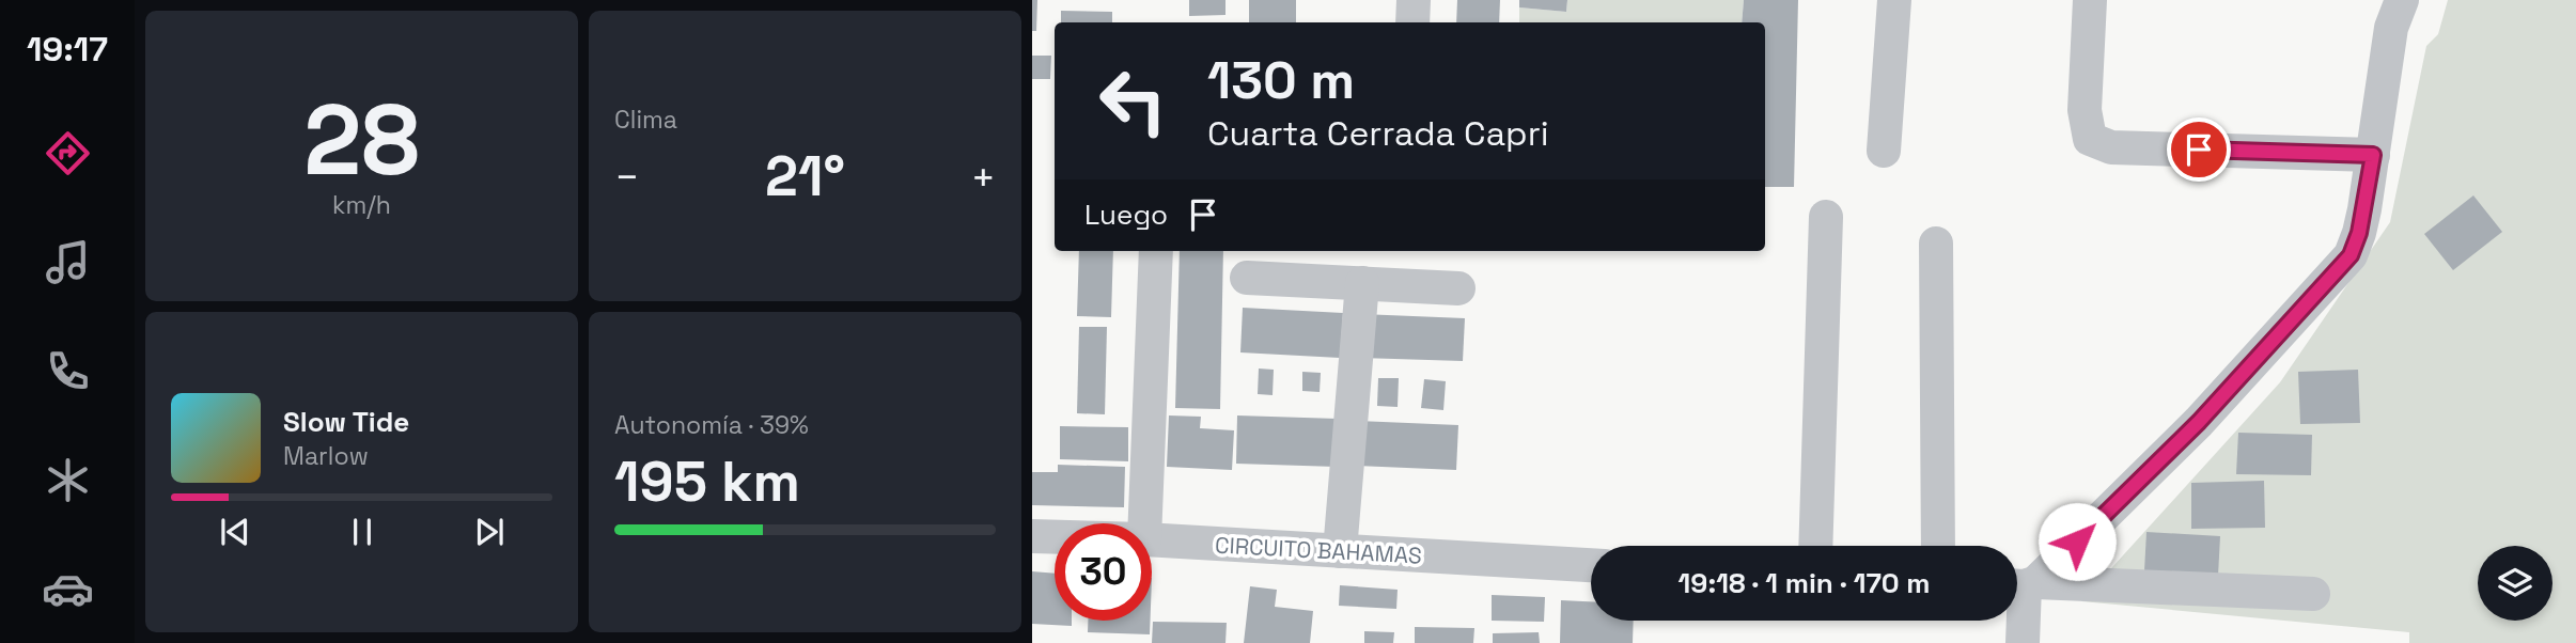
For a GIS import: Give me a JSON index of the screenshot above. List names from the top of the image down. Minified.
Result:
{"streets":{"street":["CIRCUITO BAHAMAS"]},"page":{"tabs":"19:17","tile":[["28","km/h"],"Clima",["Autonomía · 39%","195 km"]],"turn":["130 m","Cuarta Cerrada Capri"],"heat":["−","21°","+"],"then":"Luego","song":["Slow Tide","Marlow"],"limit":"30","trip":"19:18 · 1 min · 170 m"}}
